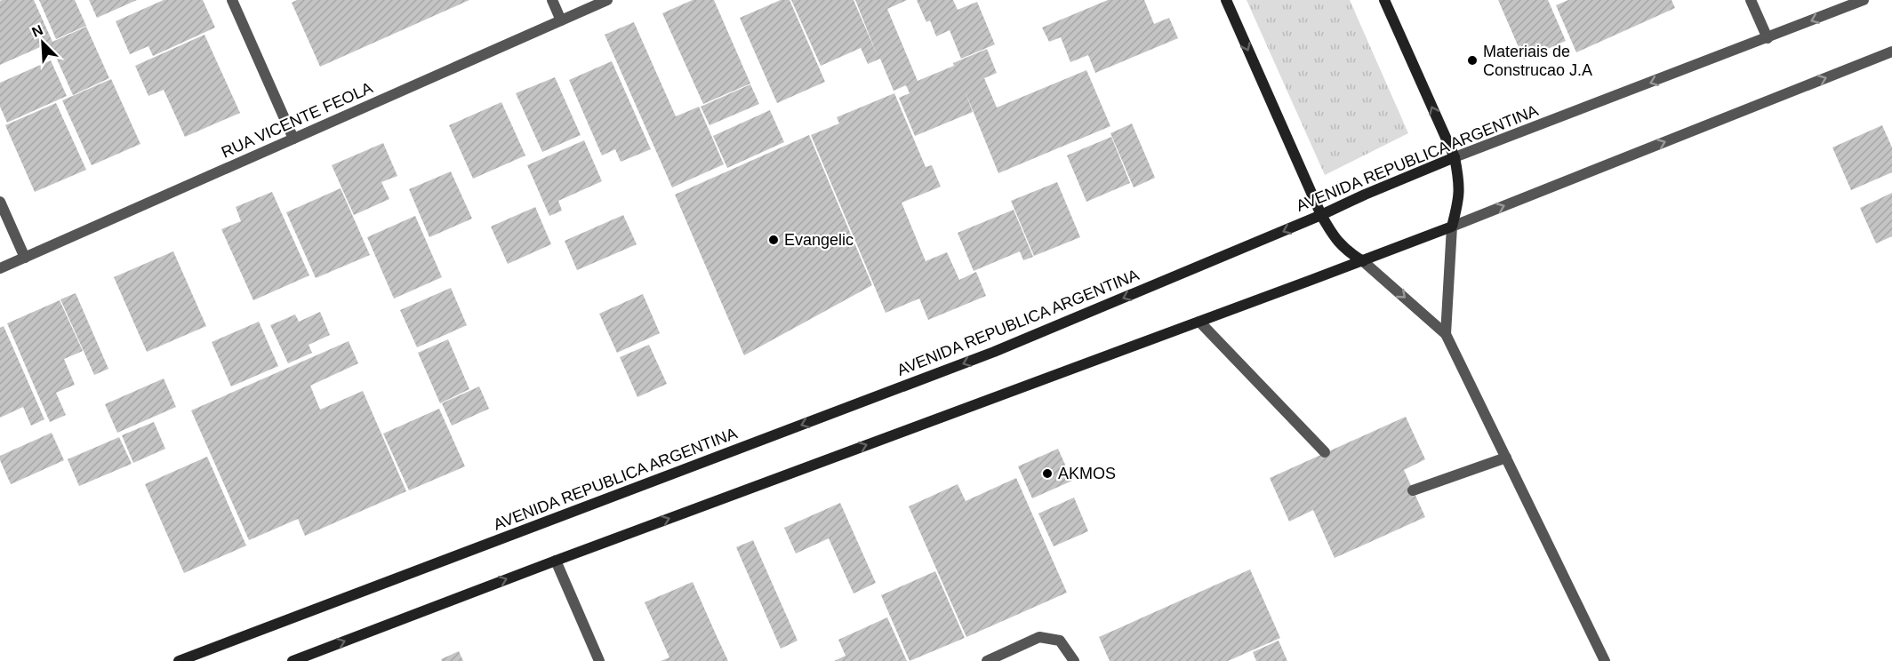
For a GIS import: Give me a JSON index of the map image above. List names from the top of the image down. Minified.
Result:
{"streets":{"main road":["AVENIDA REPUBLICA ARGENTINA"],"street":["RUA VICENTE FEOLA"]},"places":["Materiais de Construcao J.A","Evangelic","AKMOS"],"north":"top left"}
